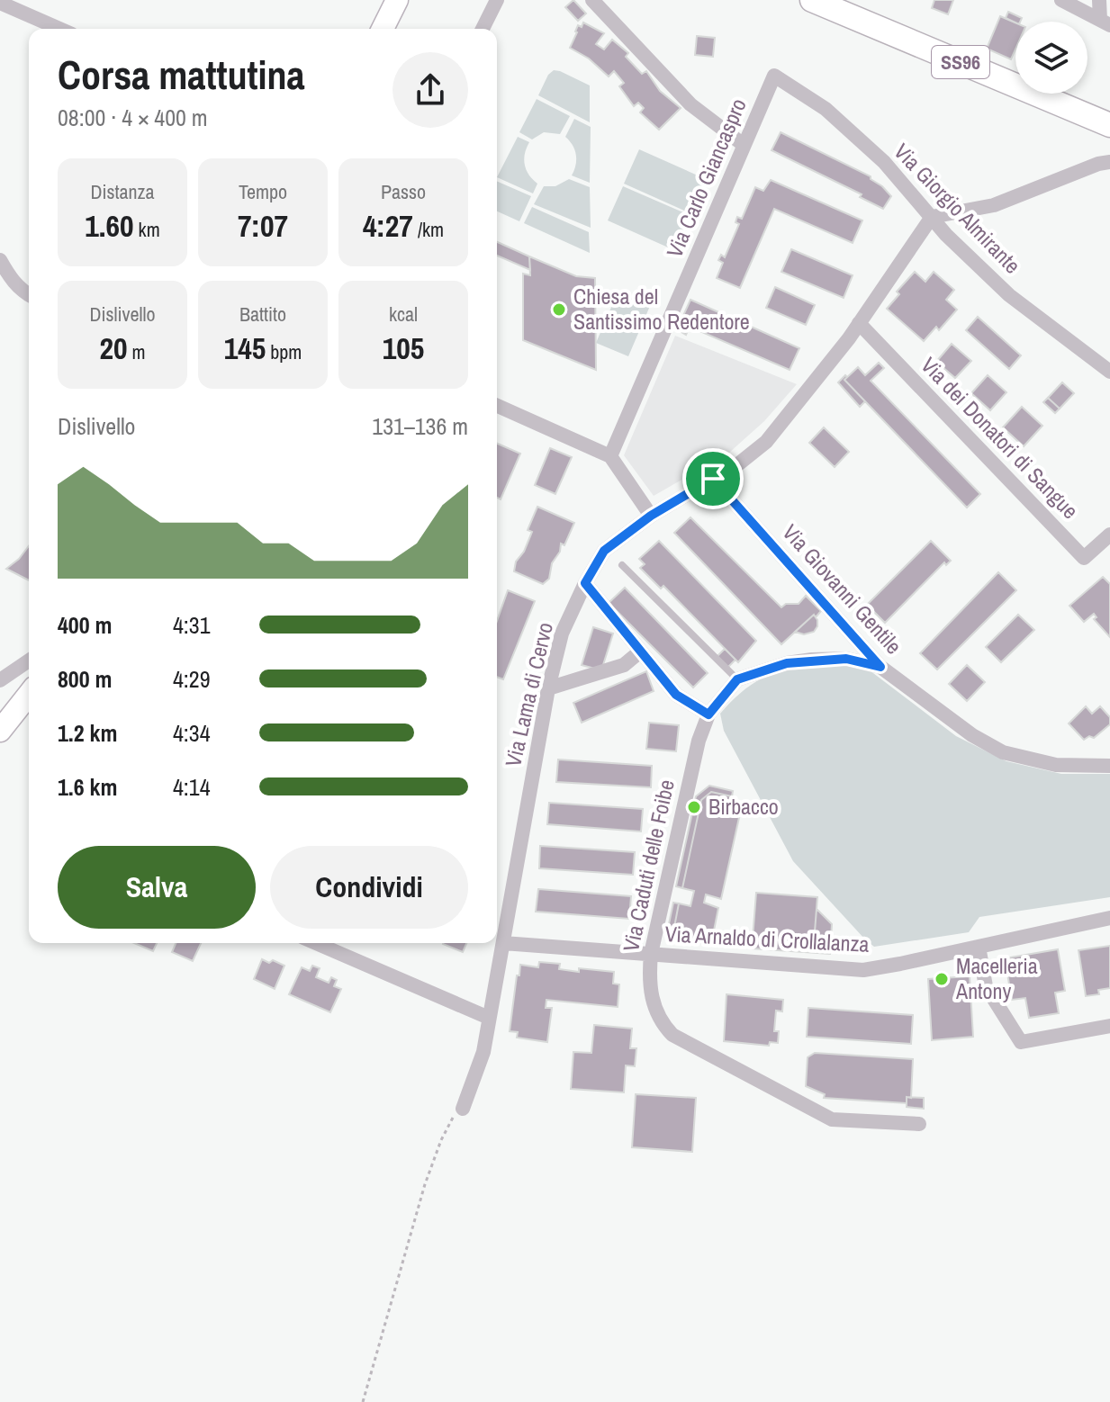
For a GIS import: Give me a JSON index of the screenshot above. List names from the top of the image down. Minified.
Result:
{"streets":{"main road":["SS96"],"street":["Via Carlo Giancaspro","Via Giorgio Almirante","Via dei Donatori di Sangue","Via Giovanni Gentile","Via Lama di Cervo","Via Caduti delle Foibe","Via Arnaldo di Crollalanza"]},"crossings":[["Via Carlo Giancaspro","Via Giorgio Almirante"],["Via Giorgio Almirante","Via Lama di Cervo"],["Via dei Donatori di Sangue","Via Lama di Cervo"],["Via Giovanni Gentile","Via Lama di Cervo"],["Via Lama di Cervo","Via Arnaldo di Crollalanza"],["Via Caduti delle Foibe","Via Arnaldo di Crollalanza"]],"places":["Chiesa del Santissimo Redentore","Birbacco","Macelleria Antony"],"page":{"heading":["Corsa mattutina","08:00 · 4 × 400 m"],"stats":[["Distanza","1.60 km"],["Tempo","7:07"],["Passo","4:27 /km"],["Dislivello","20 m"],["Battito","145 bpm"],["kcal","105"]],"chart":["Dislivello","131–136 m"],"list":[{"name":"400 m","note":"4:31"},{"name":"800 m","note":"4:29"},{"name":"1.2 km","note":"4:34"},{"name":"1.6 km","note":"4:14"}],"buttons":["Salva","Condividi"]}}
